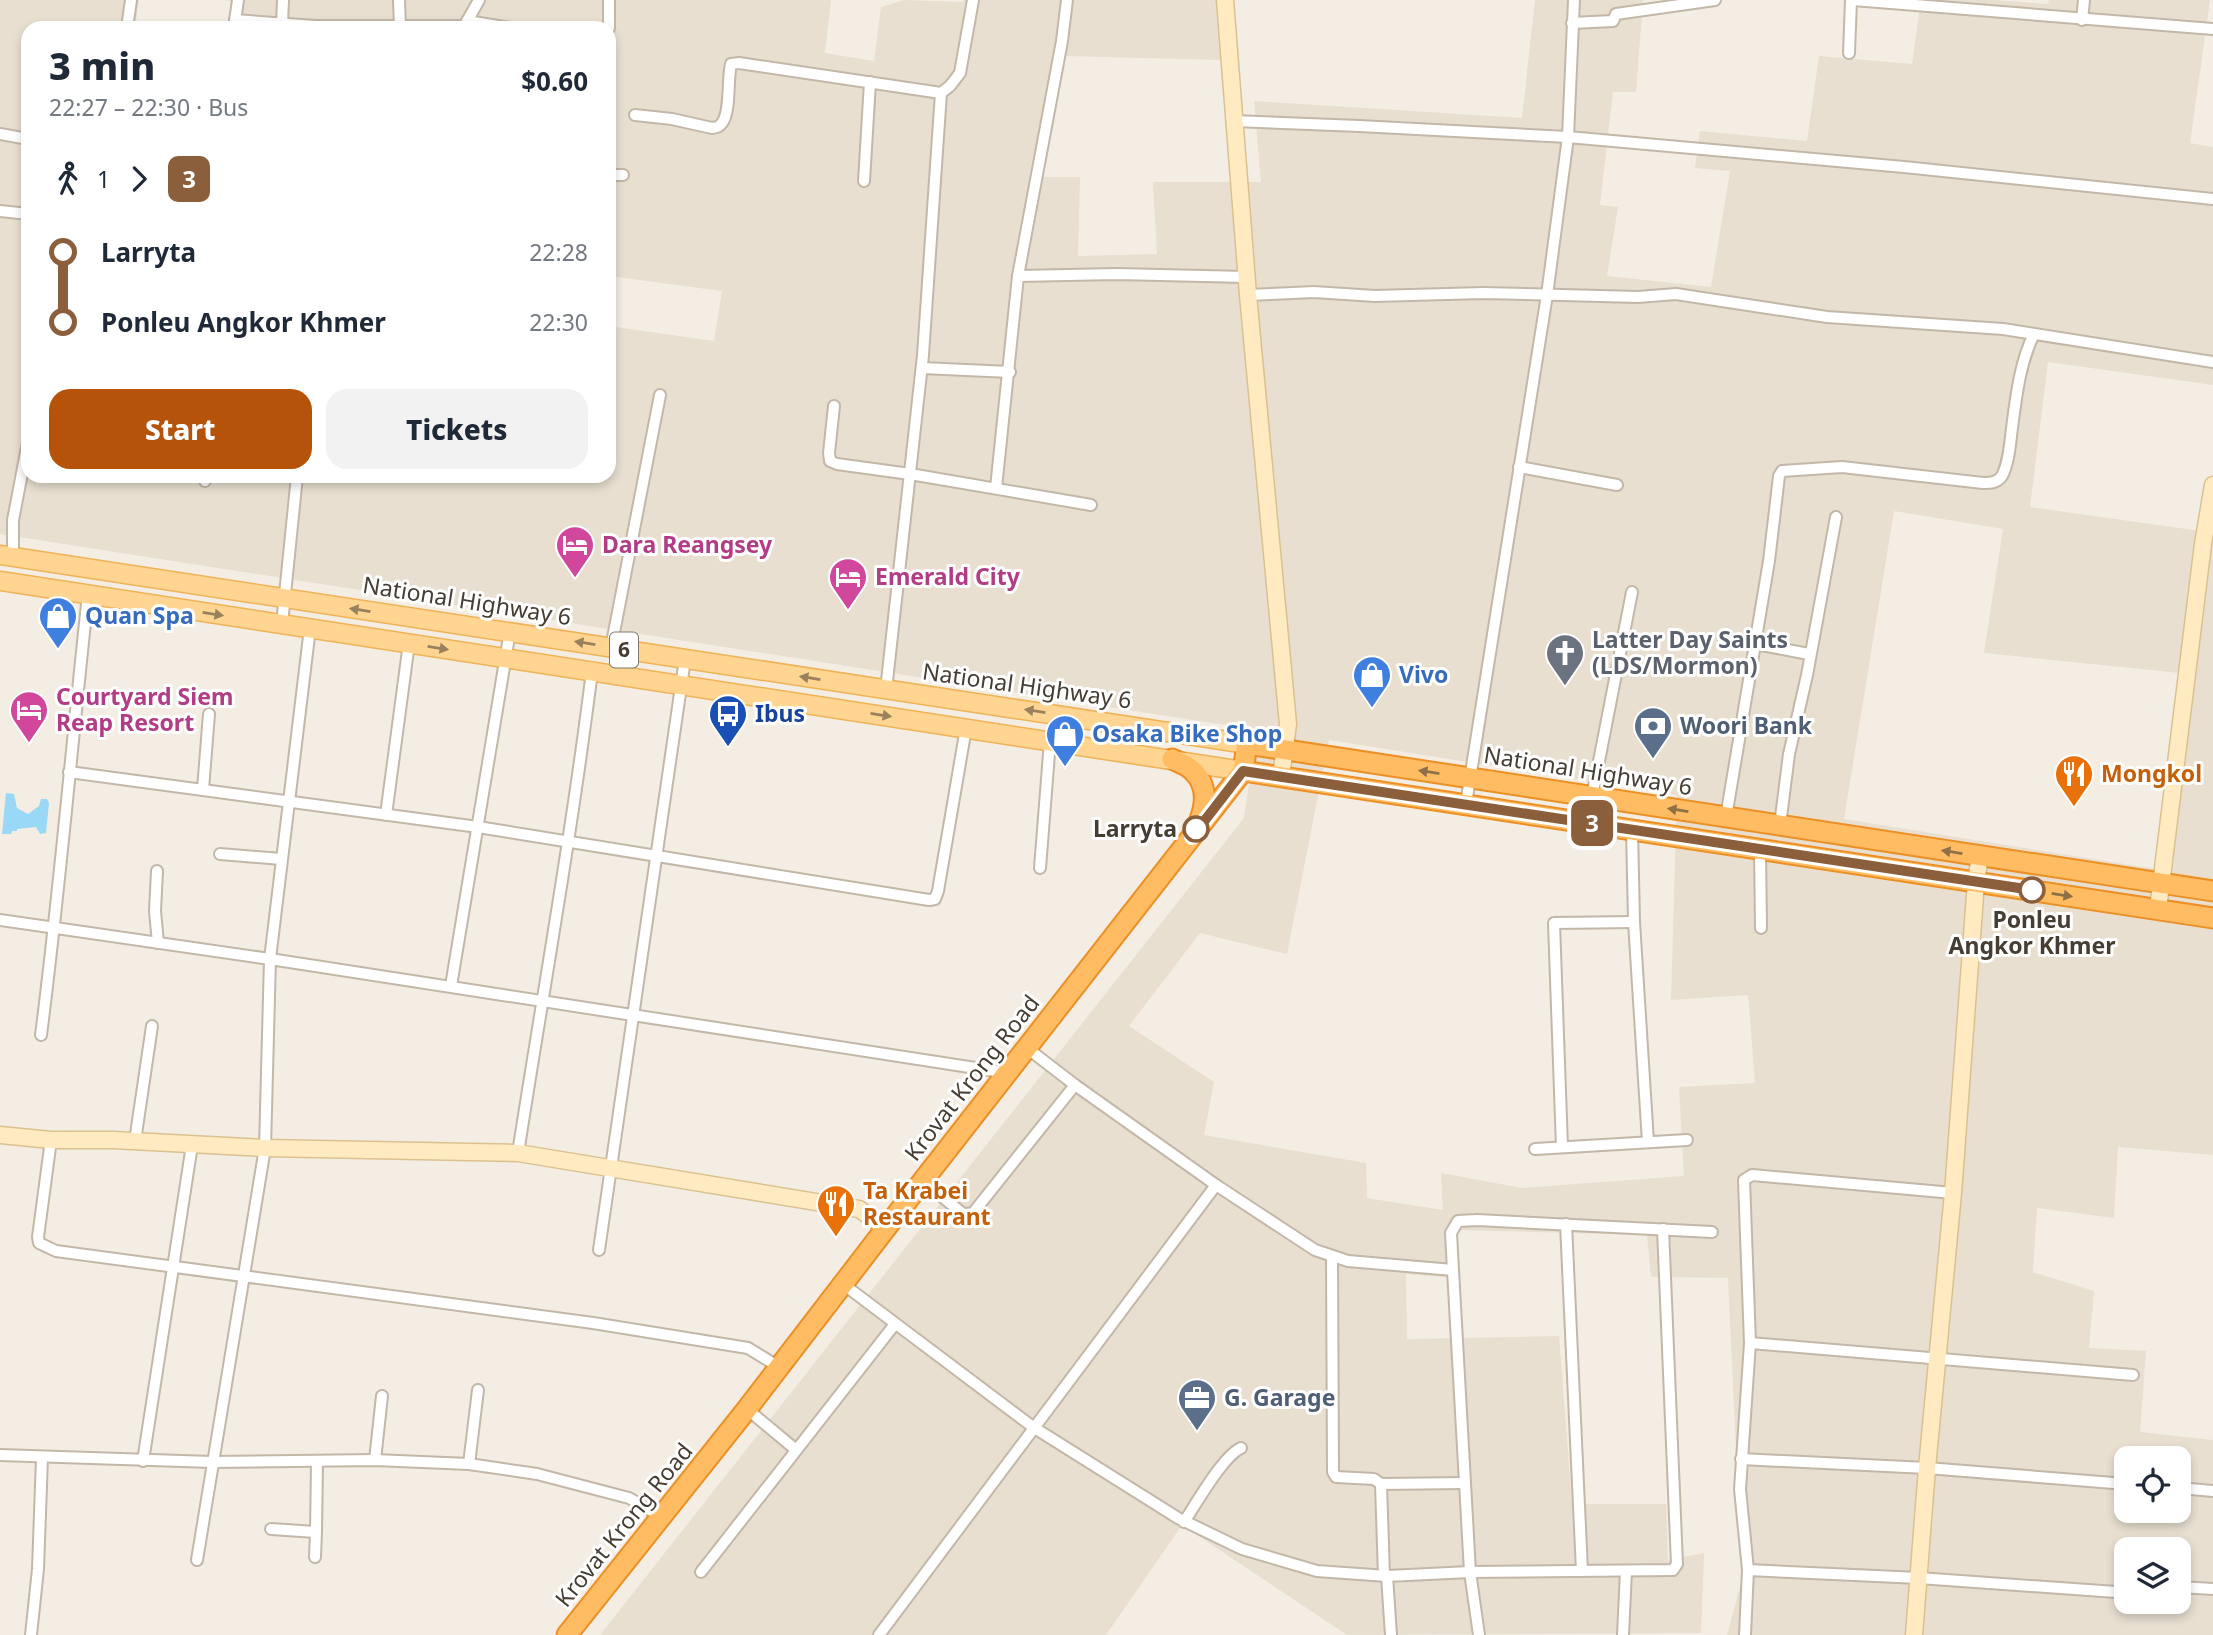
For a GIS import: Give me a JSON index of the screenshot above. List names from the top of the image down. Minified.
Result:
{"streets":{"highway":["National Highway 6","6","Krovat Krong Road"]},"crossings":[["National Highway 6","Krovat Krong Road"],["6","Krovat Krong Road"]],"places":{"hotel":["Dara Reangsey","Emerald City","Courtyard Siem Reap Resort"],"shop":["Quan Spa","Vivo","Osaka Bike Shop"],"church":["Latter Day Saints (LDS/Mormon)"],"bus stop":["Ibus"],"bank":["Woori Bank"],"restaurant":["Mongkol","Ta Krabei Restaurant"],"other":["Larryta","Ponleu Angkor Khmer"],"office":["G. Garage"]},"lines":["bus line 3"],"page":{"on_map":"3","heading":["3 min","22:27 – 22:30 · Bus","$0.60"],"legs":["1","3"],"list":[{"name":"Larryta","value":"22:28"},{"name":"Ponleu Angkor Khmer","value":"22:30"}],"buttons":["Start","Tickets"]}}
